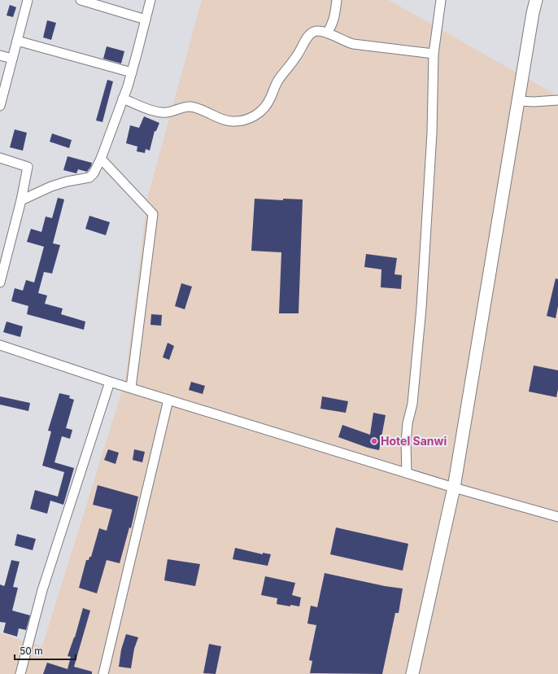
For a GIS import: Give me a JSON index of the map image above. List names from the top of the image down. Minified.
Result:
{"places":["Hotel Sanwi"],"scale_bar":"50 m"}
